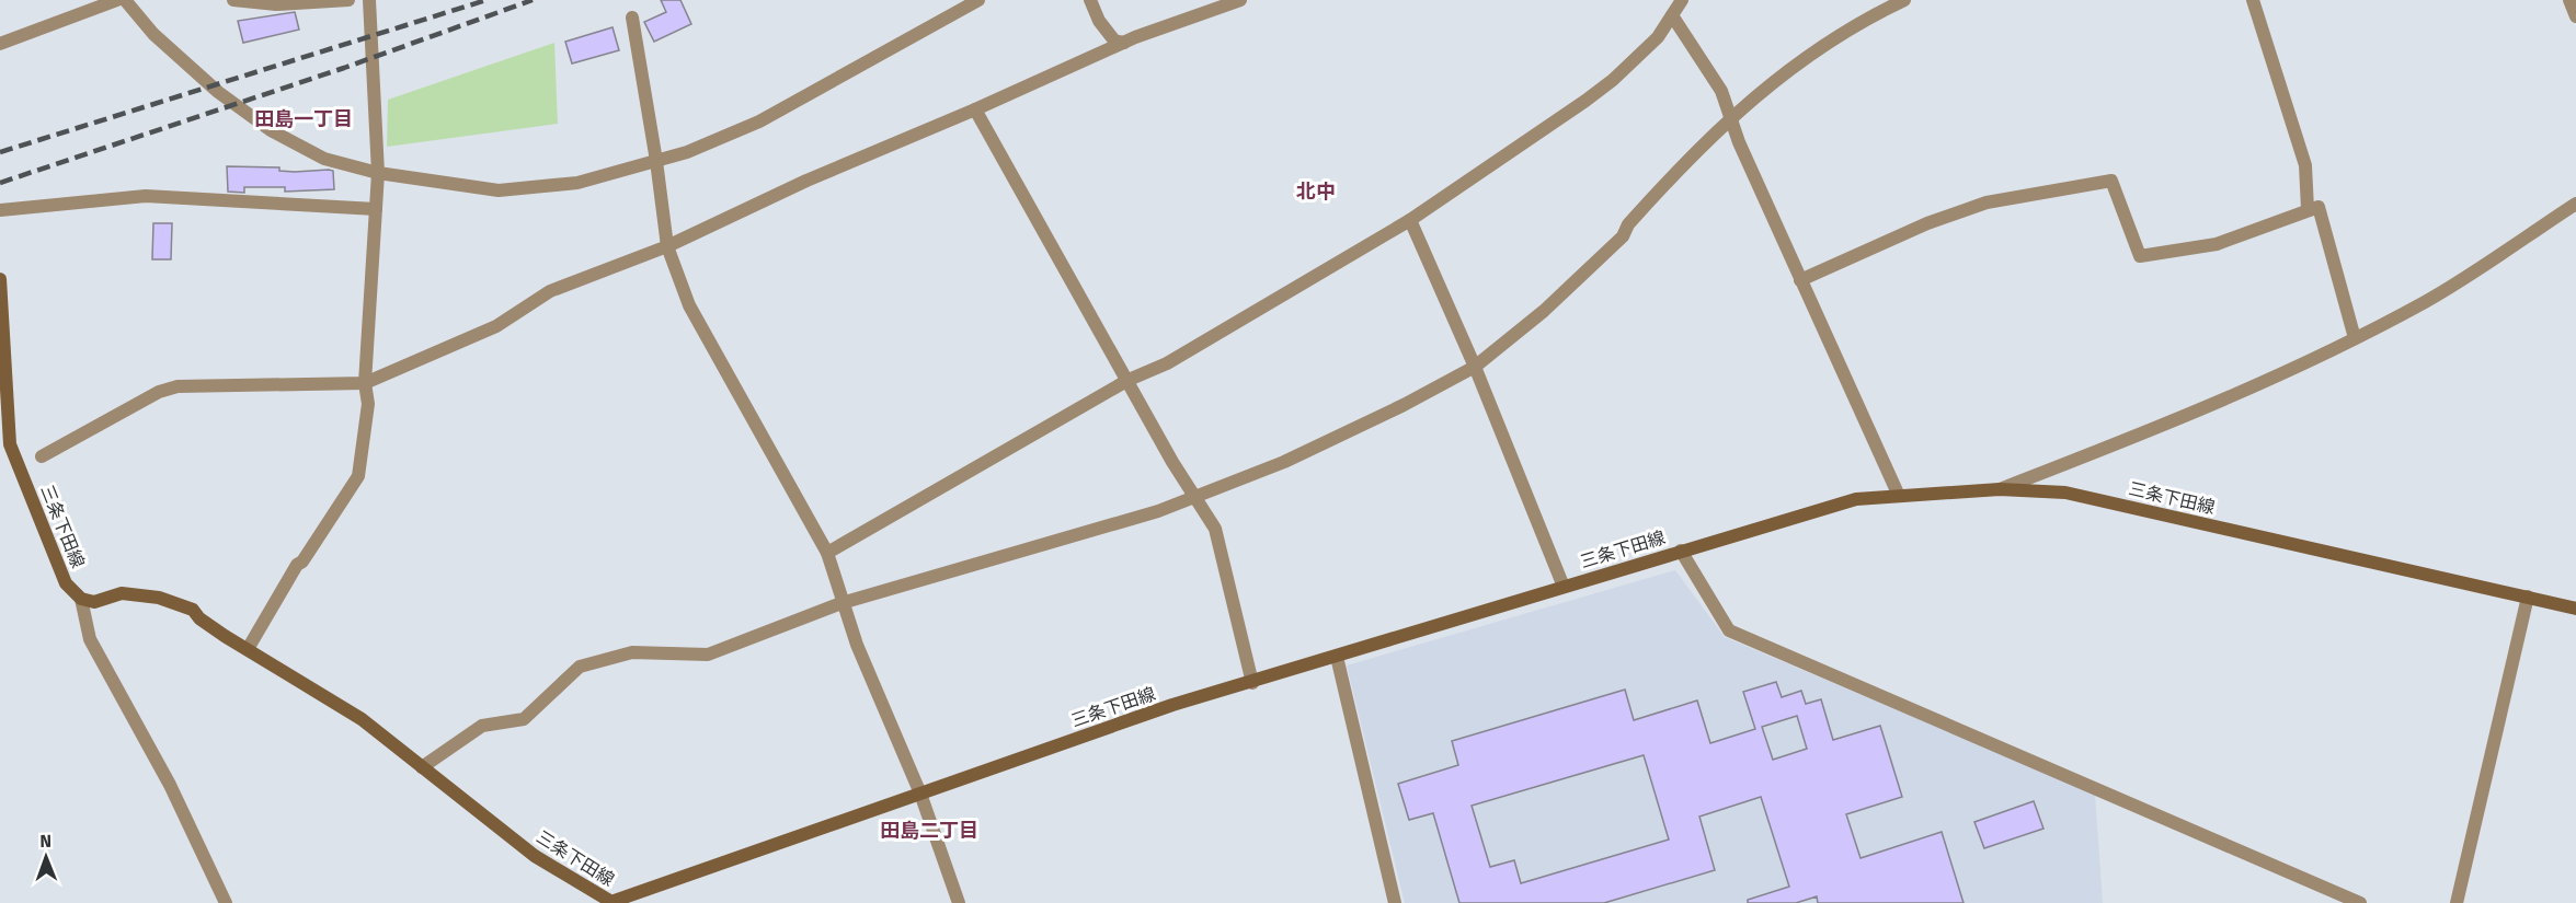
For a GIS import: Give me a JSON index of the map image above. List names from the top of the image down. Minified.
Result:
{"streets":{"main road":["三条下田線"]},"districts":["田島一丁目","北中","田島二丁目"],"north":"top"}
